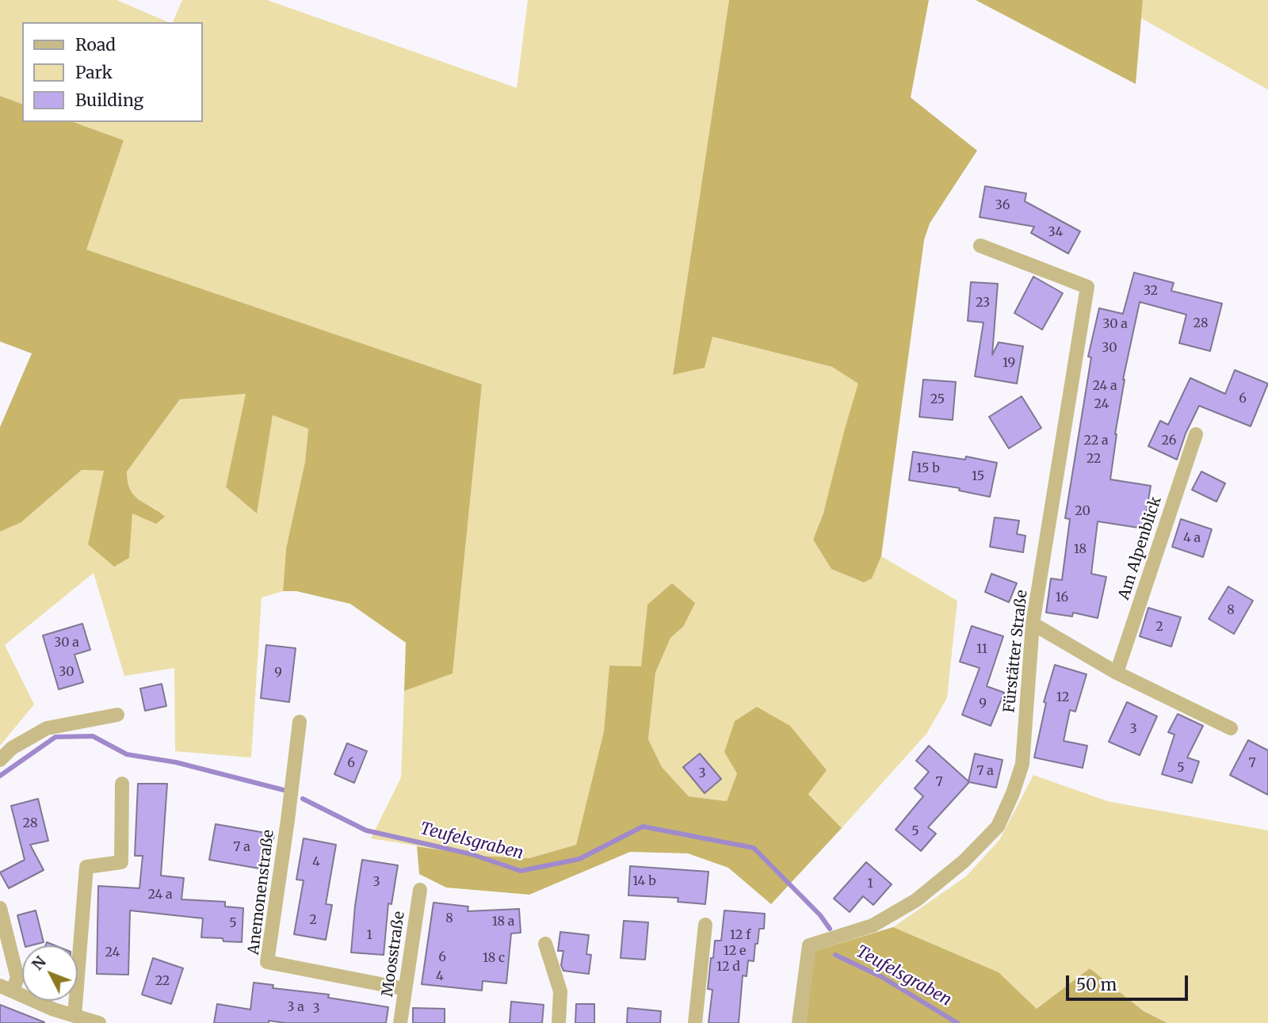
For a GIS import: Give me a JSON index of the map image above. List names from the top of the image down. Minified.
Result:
{"streets":{"street":["Am Alpenblick","Fürstätter Straße","Anemonenstraße","Moosstraße"]},"crossings":[["Anemonenstraße","Moosstraße"]],"water":["Teufelsgraben"],"house_numbers":["36","34","32","23","28","30 a","30","19","24 a","6","25","24","22 a","26","22","15 b","15","20","4 a","18","16","8","2","30 a","11","30","9","12","9","3","6","7","5","7 a","3","7","28","5","7 a","4","14 b","3","1","24 a","8","2","18 a","5","1","12 f","12 e","24","6","18 c","12 d","4","22","3 a","3"],"legend":["Road","Park","Building"],"scale_bar":"50 m","north":"top left"}
